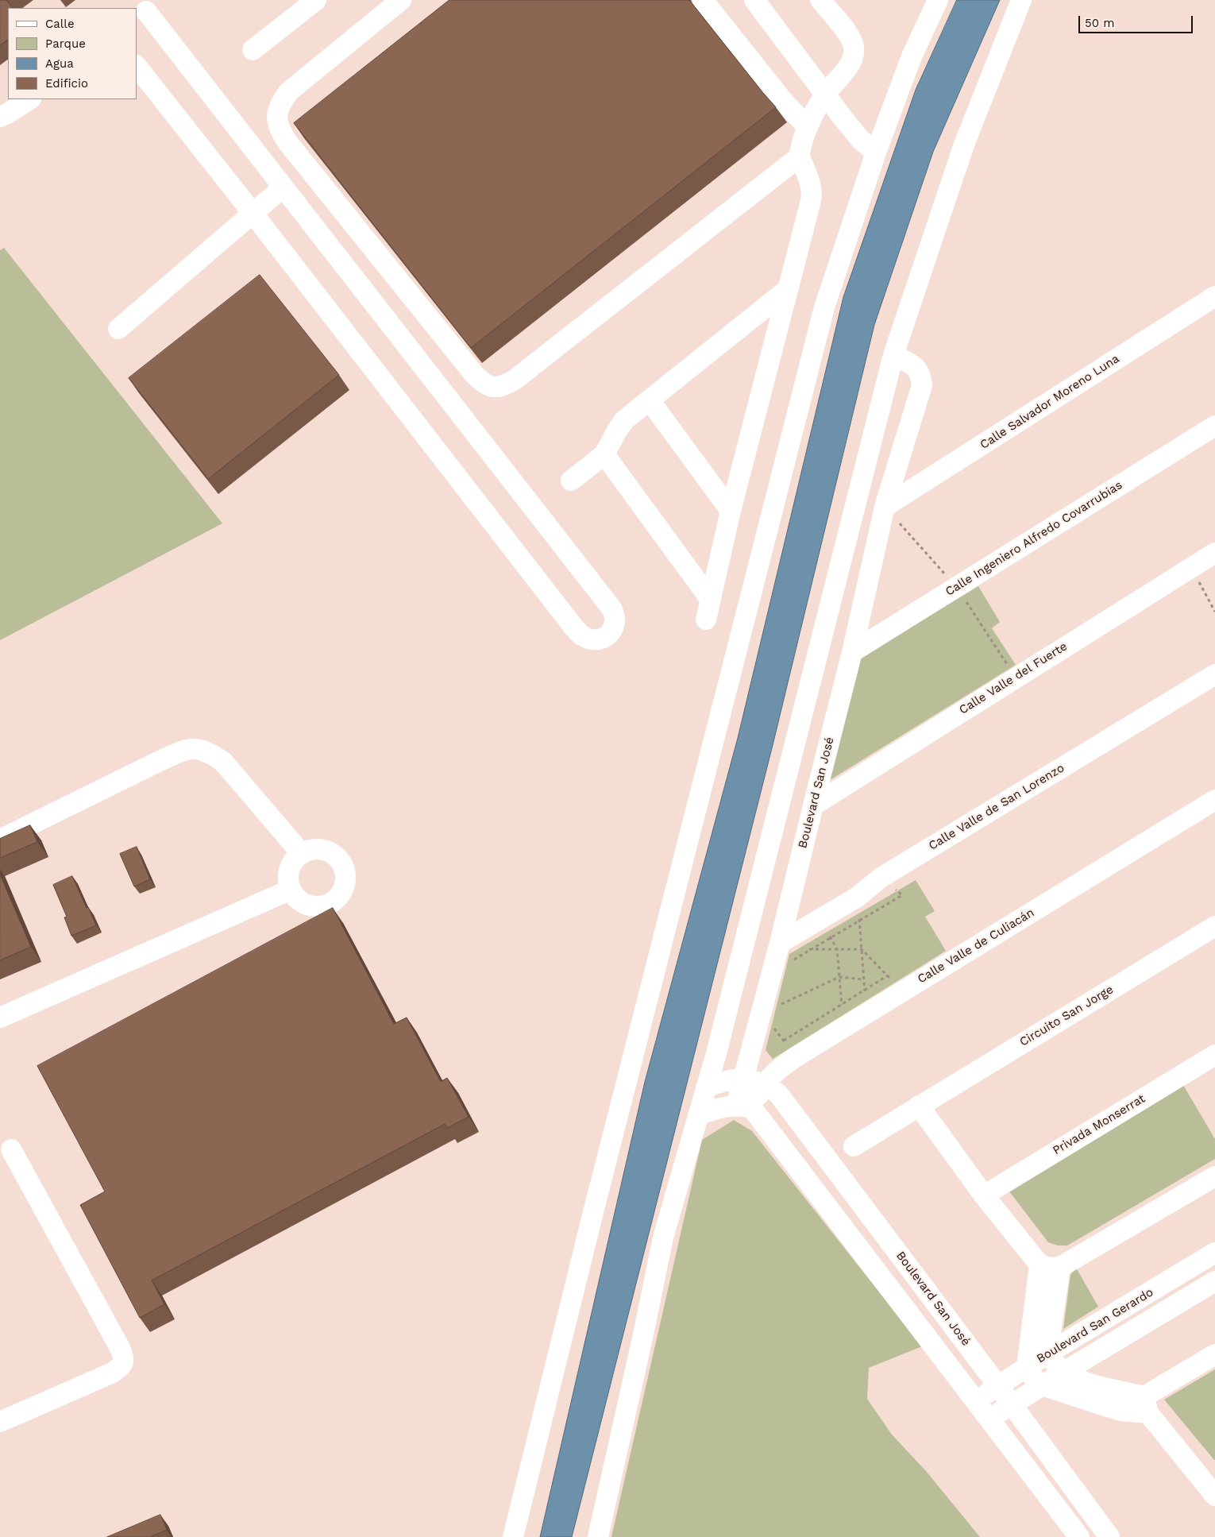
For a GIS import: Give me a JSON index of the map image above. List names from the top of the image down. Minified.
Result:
{"streets":{"street":["Calle Salvador Moreno Luna","Calle Ingeniero Alfredo Covarrubias","Calle Valle del Fuerte","Boulevard San José","Calle Valle de San Lorenzo","Calle Valle de Culiacán","Circuito San Jorge","Privada Monserrat","Boulevard San Gerardo"]},"crossings":[["Calle Salvador Moreno Luna","Boulevard San José"],["Calle Ingeniero Alfredo Covarrubias","Boulevard San José"],["Calle Valle del Fuerte","Boulevard San José"],["Boulevard San José","Calle Valle de San Lorenzo"],["Boulevard San José","Calle Valle de Culiacán"],["Boulevard San José","Boulevard San Gerardo"]],"legend":["Calle","Parque","Agua","Edificio"],"scale_bar":"50 m"}
